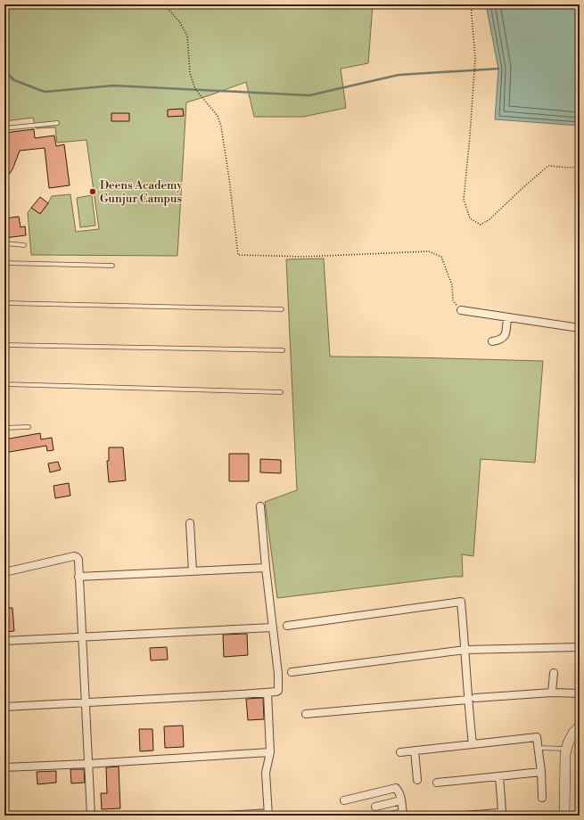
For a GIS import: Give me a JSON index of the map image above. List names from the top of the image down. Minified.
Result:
{"places":["Deens Academy Gunjur Campus"]}
